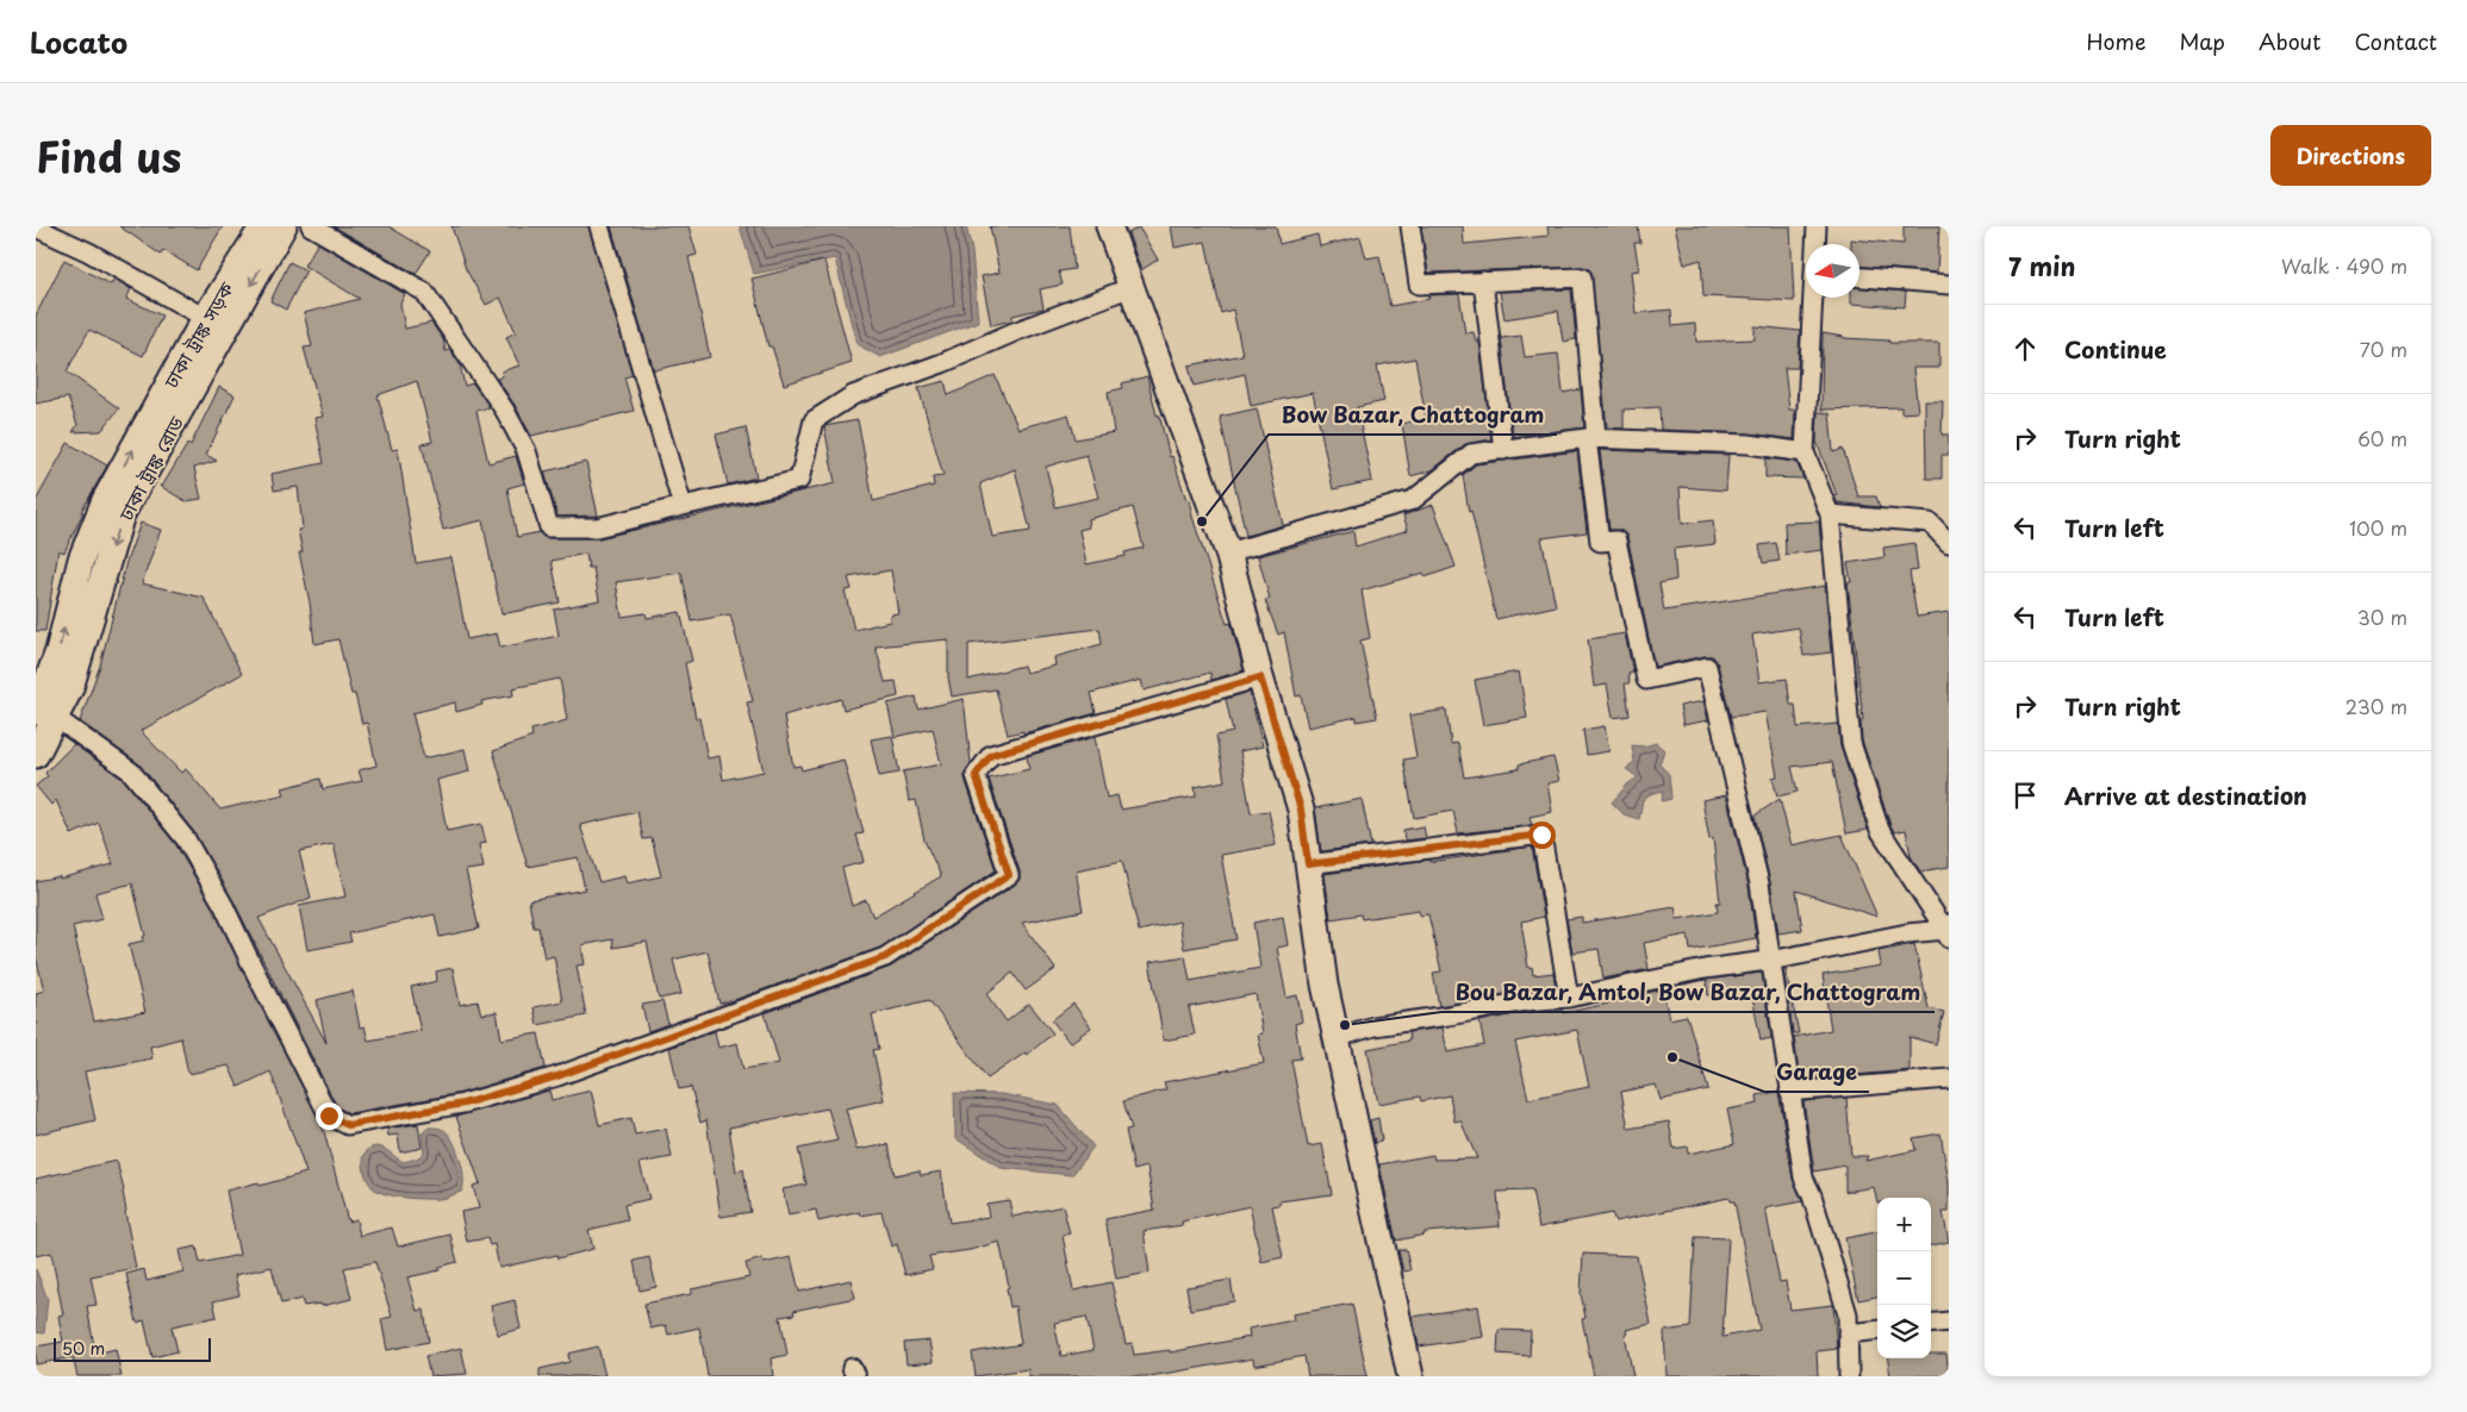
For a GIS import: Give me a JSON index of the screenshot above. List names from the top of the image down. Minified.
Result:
{"streets":{"street":["ঢাকা ট্রাঙ্ক সড়ক","ঢাকা ট্রাঙ্ক রোড"]},"crossings":[["ঢাকা ট্রাঙ্ক সড়ক","ঢাকা ট্রাঙ্ক রোড"]],"places":["Bow Bazar, Chattogram","Bou Bazar, Amtol, Bow Bazar, Chattogram","Garage"],"scale_bar":"50 m","north":"left","page":{"header":"Locato","nav":["Home","Map","About","Contact"],"title":"Find us","buttons":"Directions","heading":["7 min","Walk · 490 m"],"list":[["Continue","70 m"],["Turn right","60 m"],["Turn left","100 m"],["Turn left","30 m"],["Turn right","230 m"],"Arrive at destination"],"map_buttons":["+","−"],"scale":"50 m"}}
